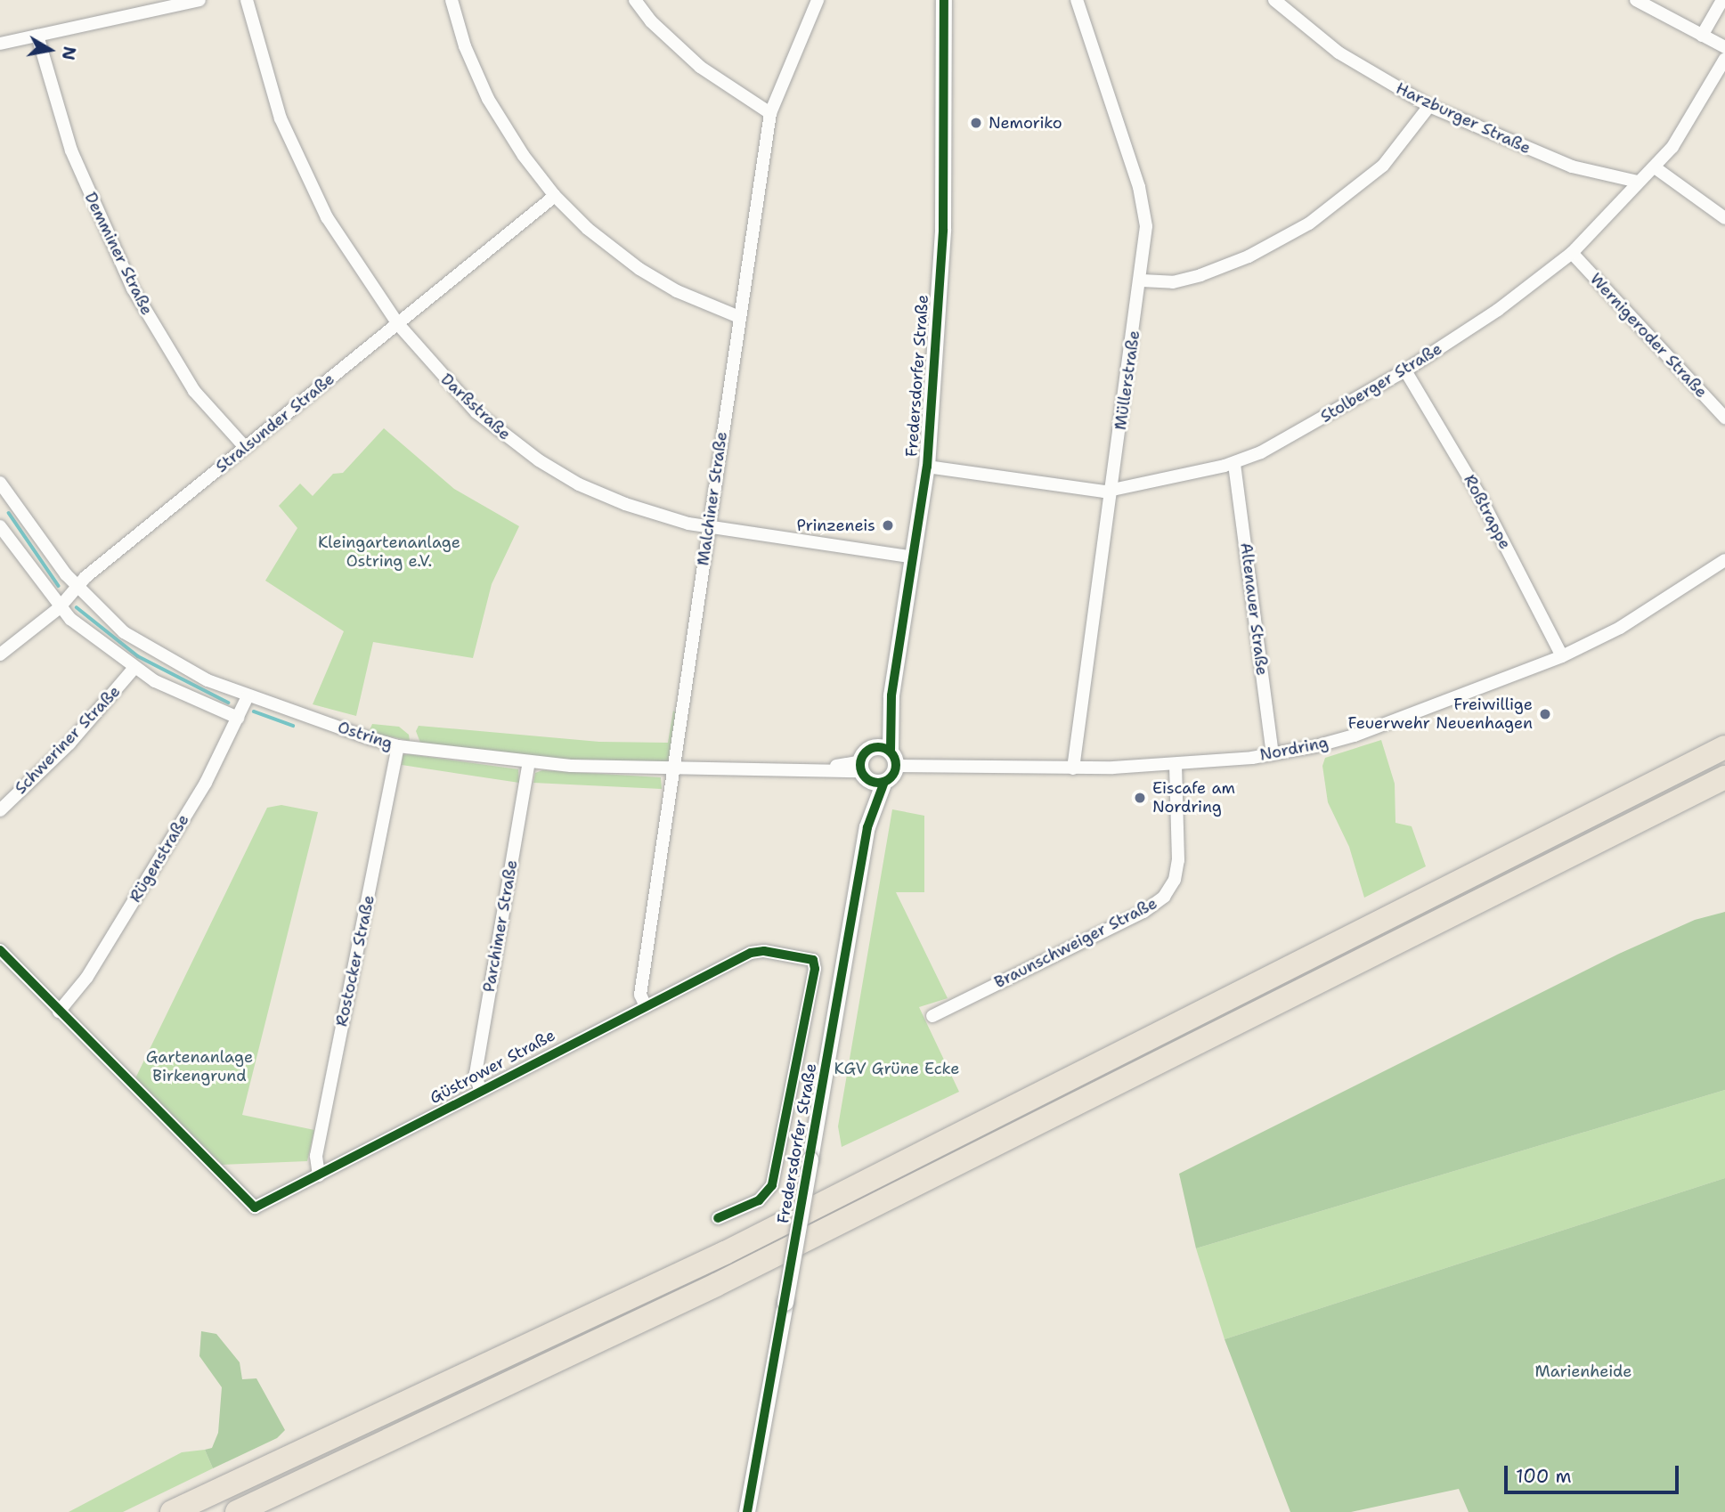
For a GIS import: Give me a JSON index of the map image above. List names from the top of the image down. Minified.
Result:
{"streets":{"street":["Harzburger Straße","Demminer Straße","Wernigeroder Straße","Fredersdorfer Straße","Müllerstraße","Stolberger Straße","Darßstraße","Stralsunder Straße","Malchiner Straße","Roßtrappe","Altenauer Straße","Ostring","Schweriner Straße","Nordring","Rügenstraße","Parchimer Straße","Braunschweiger Straße","Rostocker Straße","Güstrower Straße"]},"crossings":[["Harzburger Straße","Stolberger Straße"],["Demminer Straße","Stralsunder Straße"],["Wernigeroder Straße","Stolberger Straße"],["Fredersdorfer Straße","Stolberger Straße"],["Fredersdorfer Straße","Darßstraße"],["Fredersdorfer Straße","Ostring"],["Fredersdorfer Straße","Nordring"],["Müllerstraße","Stolberger Straße"],["Müllerstraße","Nordring"],["Stolberger Straße","Roßtrappe"],["Stolberger Straße","Altenauer Straße"],["Darßstraße","Stralsunder Straße"],["Darßstraße","Malchiner Straße"],["Stralsunder Straße","Ostring"],["Malchiner Straße","Ostring"],["Malchiner Straße","Güstrower Straße"],["Roßtrappe","Nordring"],["Altenauer Straße","Nordring"],["Ostring","Rügenstraße"],["Ostring","Parchimer Straße"],["Ostring","Rostocker Straße"],["Nordring","Braunschweiger Straße"],["Rügenstraße","Güstrower Straße"],["Parchimer Straße","Güstrower Straße"],["Rostocker Straße","Güstrower Straße"]],"parks":["Kleingartenanlage Ostring e.V.","Gartenanlage Birkengrund","KGV Grüne Ecke","Marienheide"],"places":["Nemoriko","Prinzeneis","Freiwillige Feuerwehr Neuenhagen","Eiscafe am Nordring"],"scale_bar":"100 m","north":"right"}
